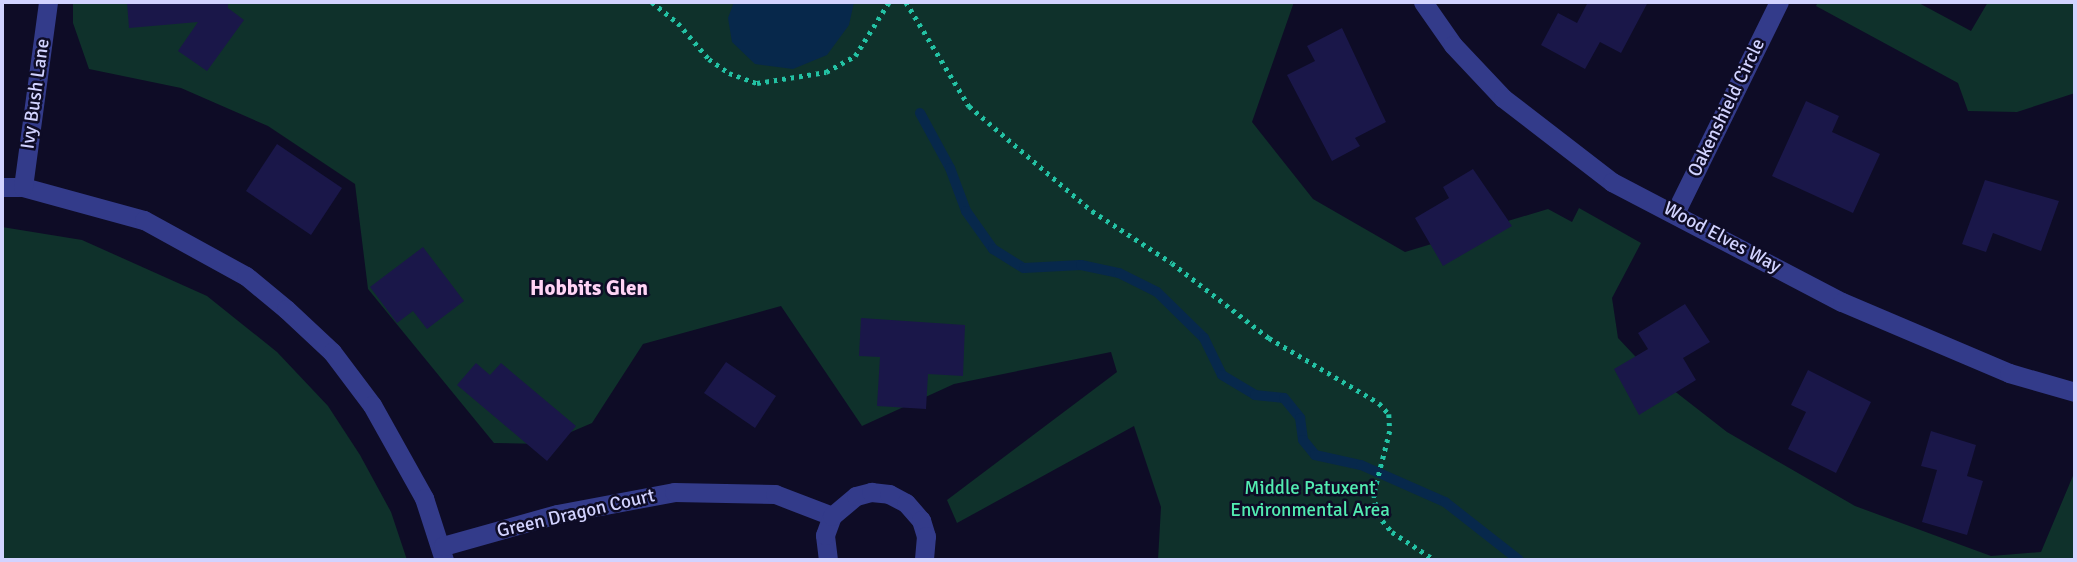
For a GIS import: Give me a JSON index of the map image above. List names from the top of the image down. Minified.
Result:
{"streets":{"street":["Ivy Bush Lane","Oakenshield Circle","Wood Elves Way","Green Dragon Court"]},"crossings":[["Oakenshield Circle","Wood Elves Way"]],"districts":["Hobbits Glen"],"parks":["Middle Patuxent Environmental Area"]}
